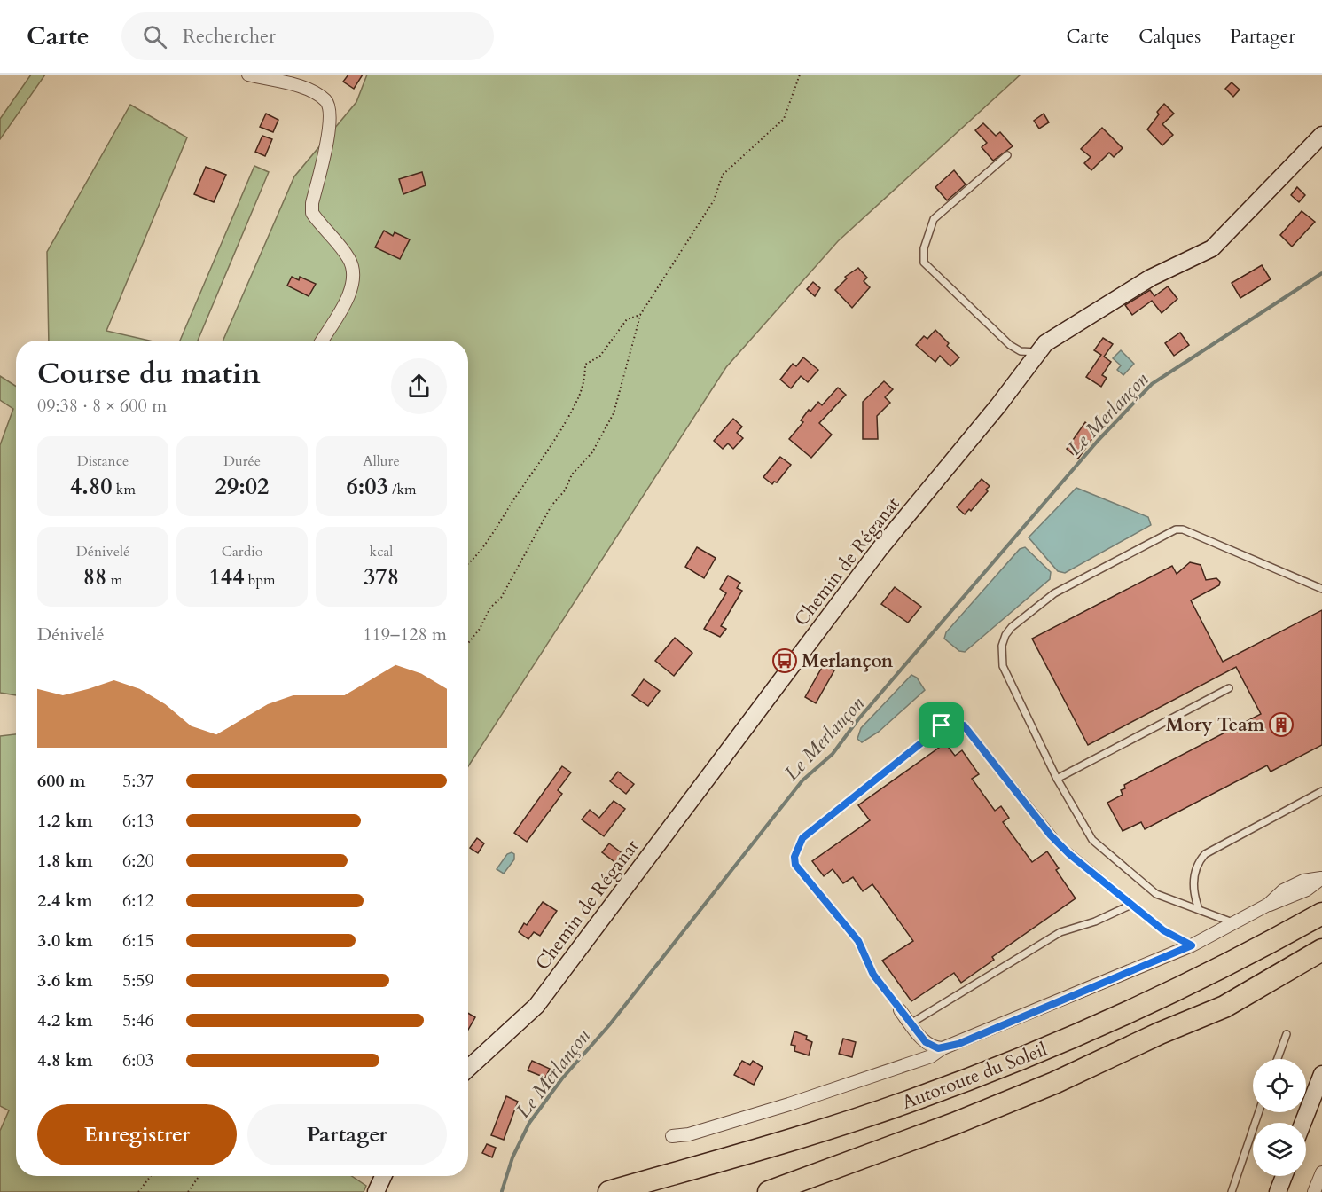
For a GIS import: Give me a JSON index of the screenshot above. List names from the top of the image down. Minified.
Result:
{"streets":{"highway":["Autoroute du Soleil"],"street":["Chemin de Réganat"]},"water":["Le Merlançon"],"places":{"bus stop":["Merlançon"],"building":["Mory Team"]},"page":{"header":"Carte","search":"Rechercher","nav":["Carte","Calques","Partager"],"heading":["Course du matin","09:38 · 8 × 600 m"],"stats":[["Distance","4.80 km"],["Durée","29:02"],["Allure","6:03 /km"],["Dénivelé","88 m"],["Cardio","144 bpm"],["kcal","378"]],"chart":["Dénivelé","119–128 m"],"list":[{"name":"600 m","note":"5:37"},{"name":"1.2 km","note":"6:13"},{"name":"1.8 km","note":"6:20"},{"name":"2.4 km","note":"6:12"},{"name":"3.0 km","note":"6:15"},{"name":"3.6 km","note":"5:59"},{"name":"4.2 km","note":"5:46"},{"name":"4.8 km","note":"6:03"}],"buttons":["Enregistrer","Partager"]}}
